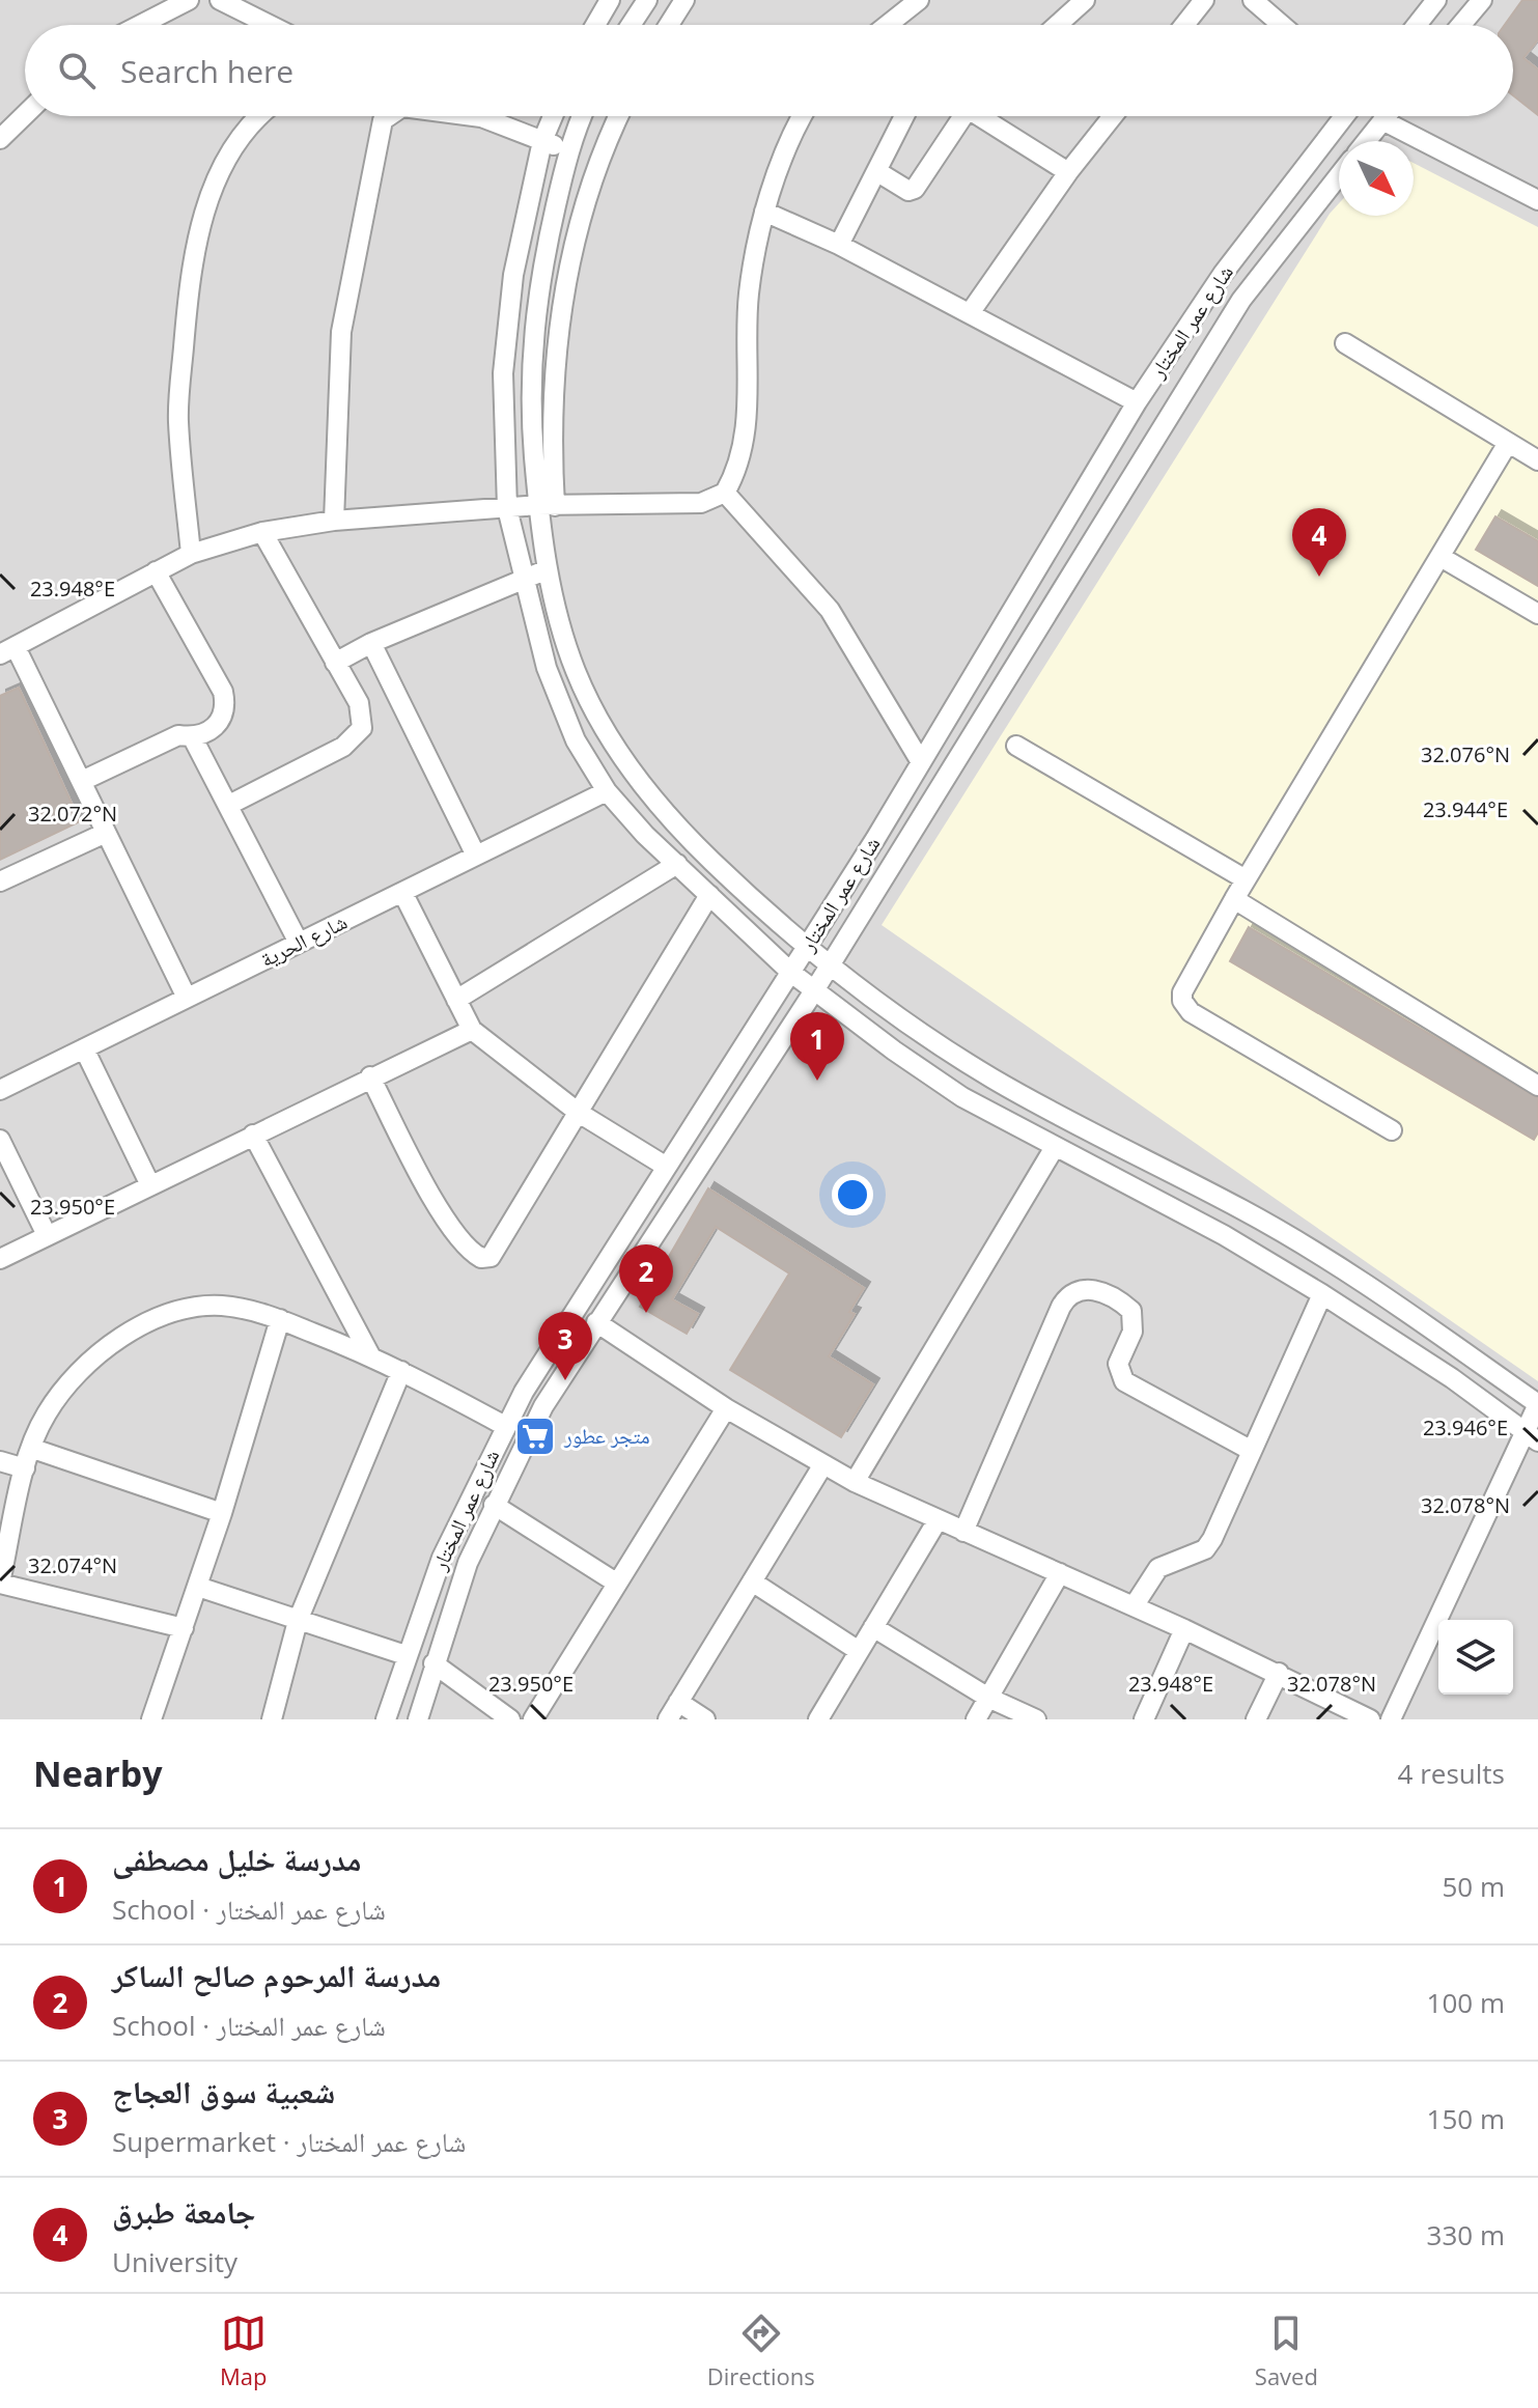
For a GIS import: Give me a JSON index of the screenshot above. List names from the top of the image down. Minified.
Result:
{"streets":{"street":["شارع عمر المختار","شارع الحرية"]},"places":{"supermarket":["متجر عطور"]},"north":"bottom right","page":{"search":"Search here","pins":["4","1","2","3"],"heading":["Nearby","4 results"],"list":[{"mark":"1","name":"مدرسة خليل مصطفى","note":"School · شارع عمر المختار","value":"50 m"},{"mark":"2","name":"مدرسة المرحوم صالح الساكر","note":"School · شارع عمر المختار","value":"100 m"},{"mark":"3","name":"شعبية سوق العجاج","note":"Supermarket · شارع عمر المختار","value":"150 m"},{"mark":"4","name":"جامعة طبرق","note":"University","value":"330 m"}],"nav":["Map","Directions","Saved"]},"coordinates":["23.948°E","32.076°N","23.944°E","32.072°N","23.950°E","23.946°E","32.078°N","32.074°N"]}
